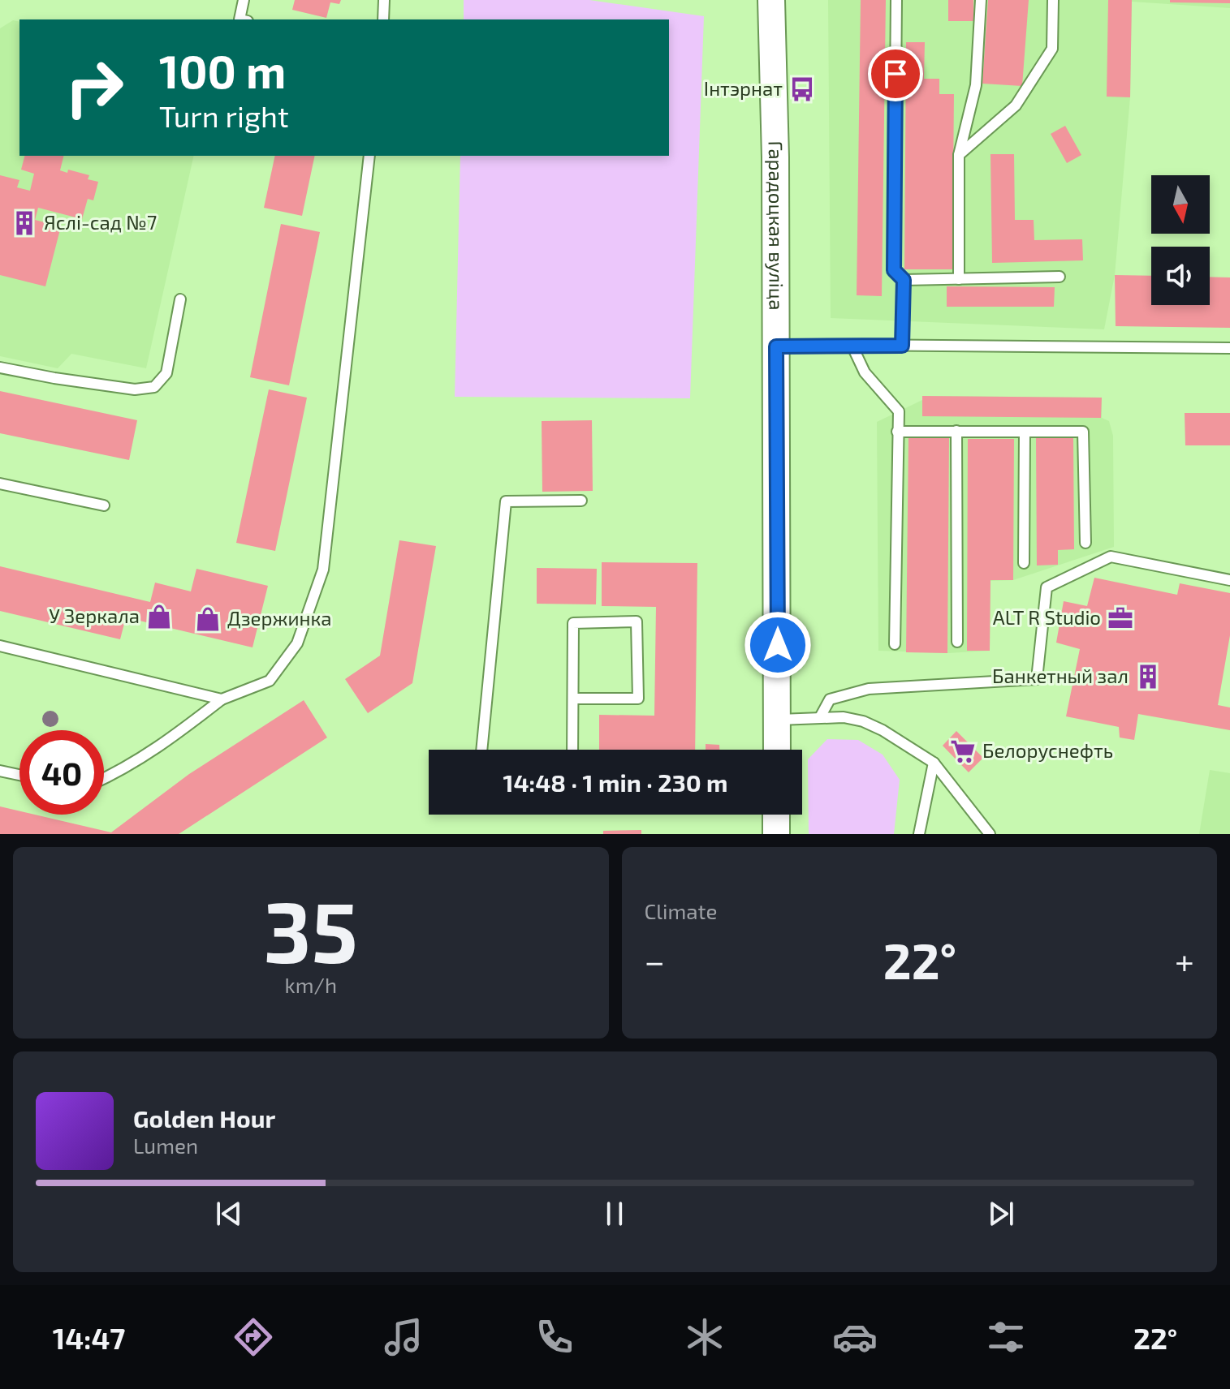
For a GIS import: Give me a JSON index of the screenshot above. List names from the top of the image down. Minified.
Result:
{"streets":{"street":["Гарадоцкая вуліца"]},"places":{"bus stop":["Інтэрнат"],"building":["Яслі-сад №7","Банкетный зал"],"shop":["У Зеркала","Дзержинка"],"office":["ALT R Studio"],"supermarket":["Белоруснефть"]},"north":"bottom","page":{"turn":["100 m","Turn right"],"limit":"40","trip":"14:48 · 1 min · 230 m","tile":[["35","km/h"],"Climate"],"heat":["−","22°","+"],"song":["Golden Hour","Lumen"],"tabs":["14:47","22°"]}}
